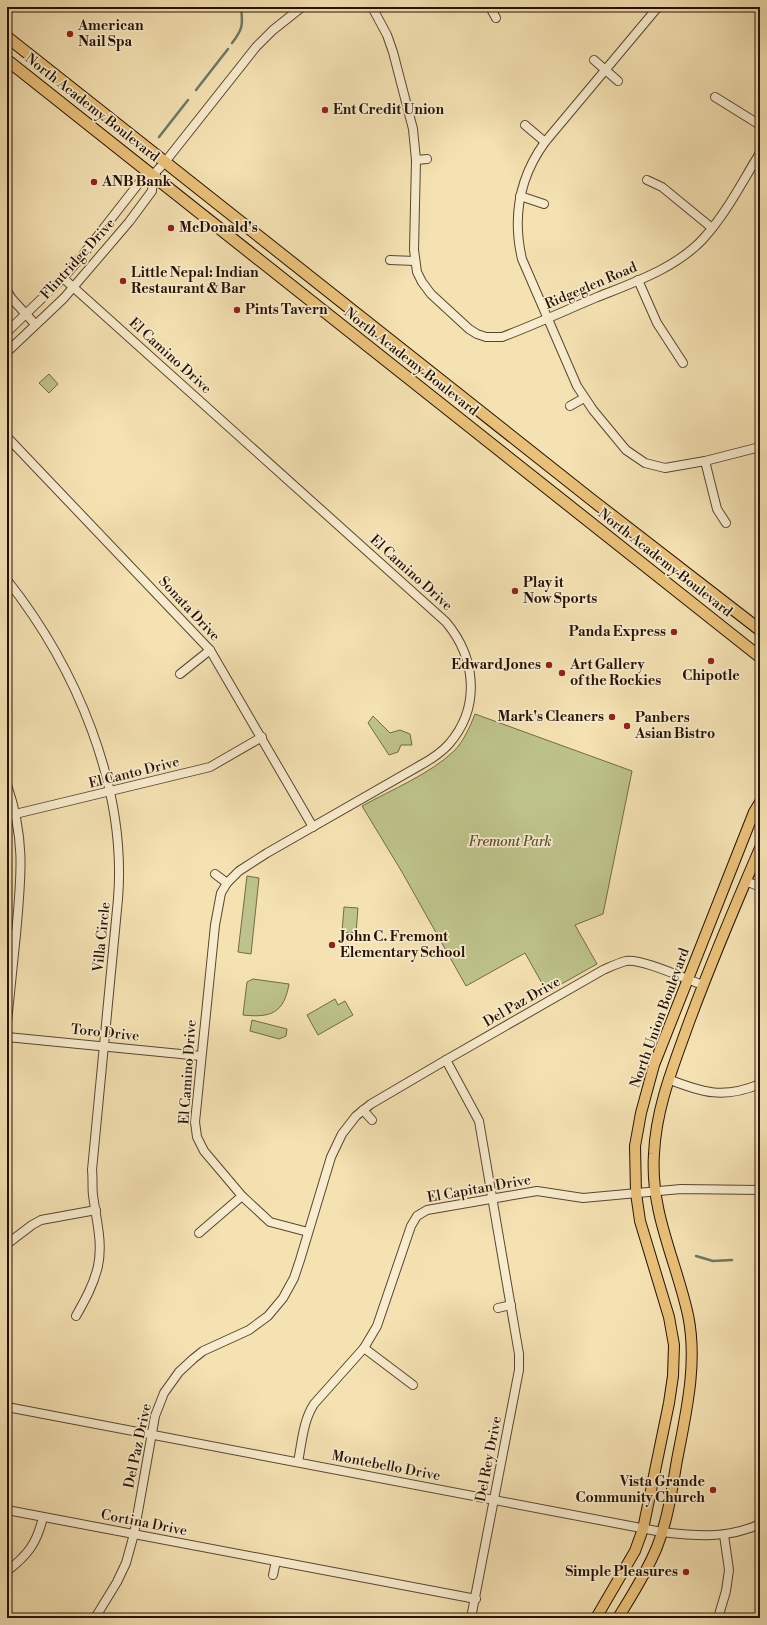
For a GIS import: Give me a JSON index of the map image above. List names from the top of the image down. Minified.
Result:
{"streets":{"highway":["North Academy Boulevard"],"main road":["North Union Boulevard"],"street":["Flintridge Drive","Ridgeglen Road","El Camino Drive","Sonata Drive","El Canto Drive","Villa Circle","Del Paz Drive","Toro Drive","El Capitan Drive","Del Rey Drive","Montebello Drive","Cortina Drive"]},"crossings":[["North Academy Boulevard","Flintridge Drive"],["Flintridge Drive","El Camino Drive"],["El Camino Drive","Sonata Drive"],["El Camino Drive","Del Paz Drive"],["El Camino Drive","Toro Drive"],["Sonata Drive","El Canto Drive"],["El Canto Drive","Villa Circle"],["Villa Circle","Toro Drive"],["Del Paz Drive","North Union Boulevard"],["Del Paz Drive","Del Rey Drive"],["Del Paz Drive","Montebello Drive"],["Del Paz Drive","Cortina Drive"],["North Union Boulevard","El Capitan Drive"],["North Union Boulevard","Montebello Drive"],["El Capitan Drive","Del Rey Drive"],["El Capitan Drive","Montebello Drive"],["Del Rey Drive","Montebello Drive"],["Del Rey Drive","Cortina Drive"]],"parks":["Fremont Park"],"places":["American Nail Spa","Ent Credit Union","ANB Bank","McDonald's","Little Nepal: Indian Restaurant & Bar","Pints Tavern","Play it Now Sports","Panda Express","Chipotle","Edward Jones","Art Gallery of the Rockies","Mark's Cleaners","Panbers Asian Bistro","John C. Fremont Elementary School","Vista Grande Community Church","Simple Pleasures"]}
